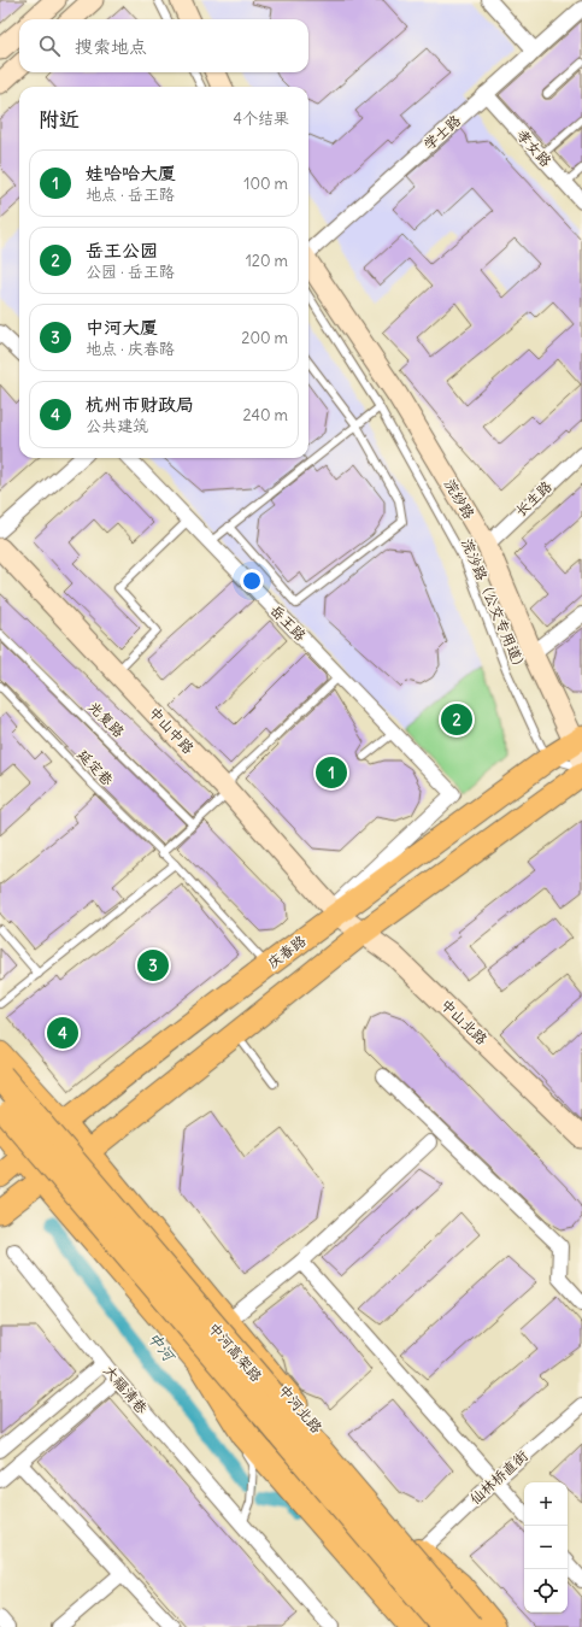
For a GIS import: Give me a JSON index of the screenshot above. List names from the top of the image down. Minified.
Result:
{"streets":{"highway":["中河高架路"],"main road":["浣纱路","中山中路","庆春路","中山北路","中河北路"],"street":["学士路","孝女路","长生路","岳王路","大福清巷","仙林桥直街"],"lane":["浣沙路（公交专用道）","光复路","延定巷"]},"crossings":[["学士路","孝女路"],["浣纱路","长生路"],["浣纱路","庆春路"],["浣沙路（公交专用道）","庆春路"],["岳王路","中山中路"],["岳王路","庆春路"],["岳王路","中山北路"],["中山中路","庆春路"],["中山中路","中山北路"],["延定巷","庆春路"],["庆春路","中山北路"],["庆春路","中河北路"],["中河北路","仙林桥直街"]],"water":["中河"],"page":{"search":"搜索地点","heading":["附近","4个结果"],"list":[{"mark":"1","name":"娃哈哈大厦","note":"地点 · 岳王路","value":"100 m"},{"mark":"2","name":"岳王公园","note":"公园 · 岳王路","value":"120 m"},{"mark":"3","name":"中河大厦","note":"地点 · 庆春路","value":"200 m"},{"mark":"4","name":"杭州市财政局","note":"公共建筑","value":"240 m"}],"pins":["2","1","3","4"],"map_buttons":["+","−"]}}
